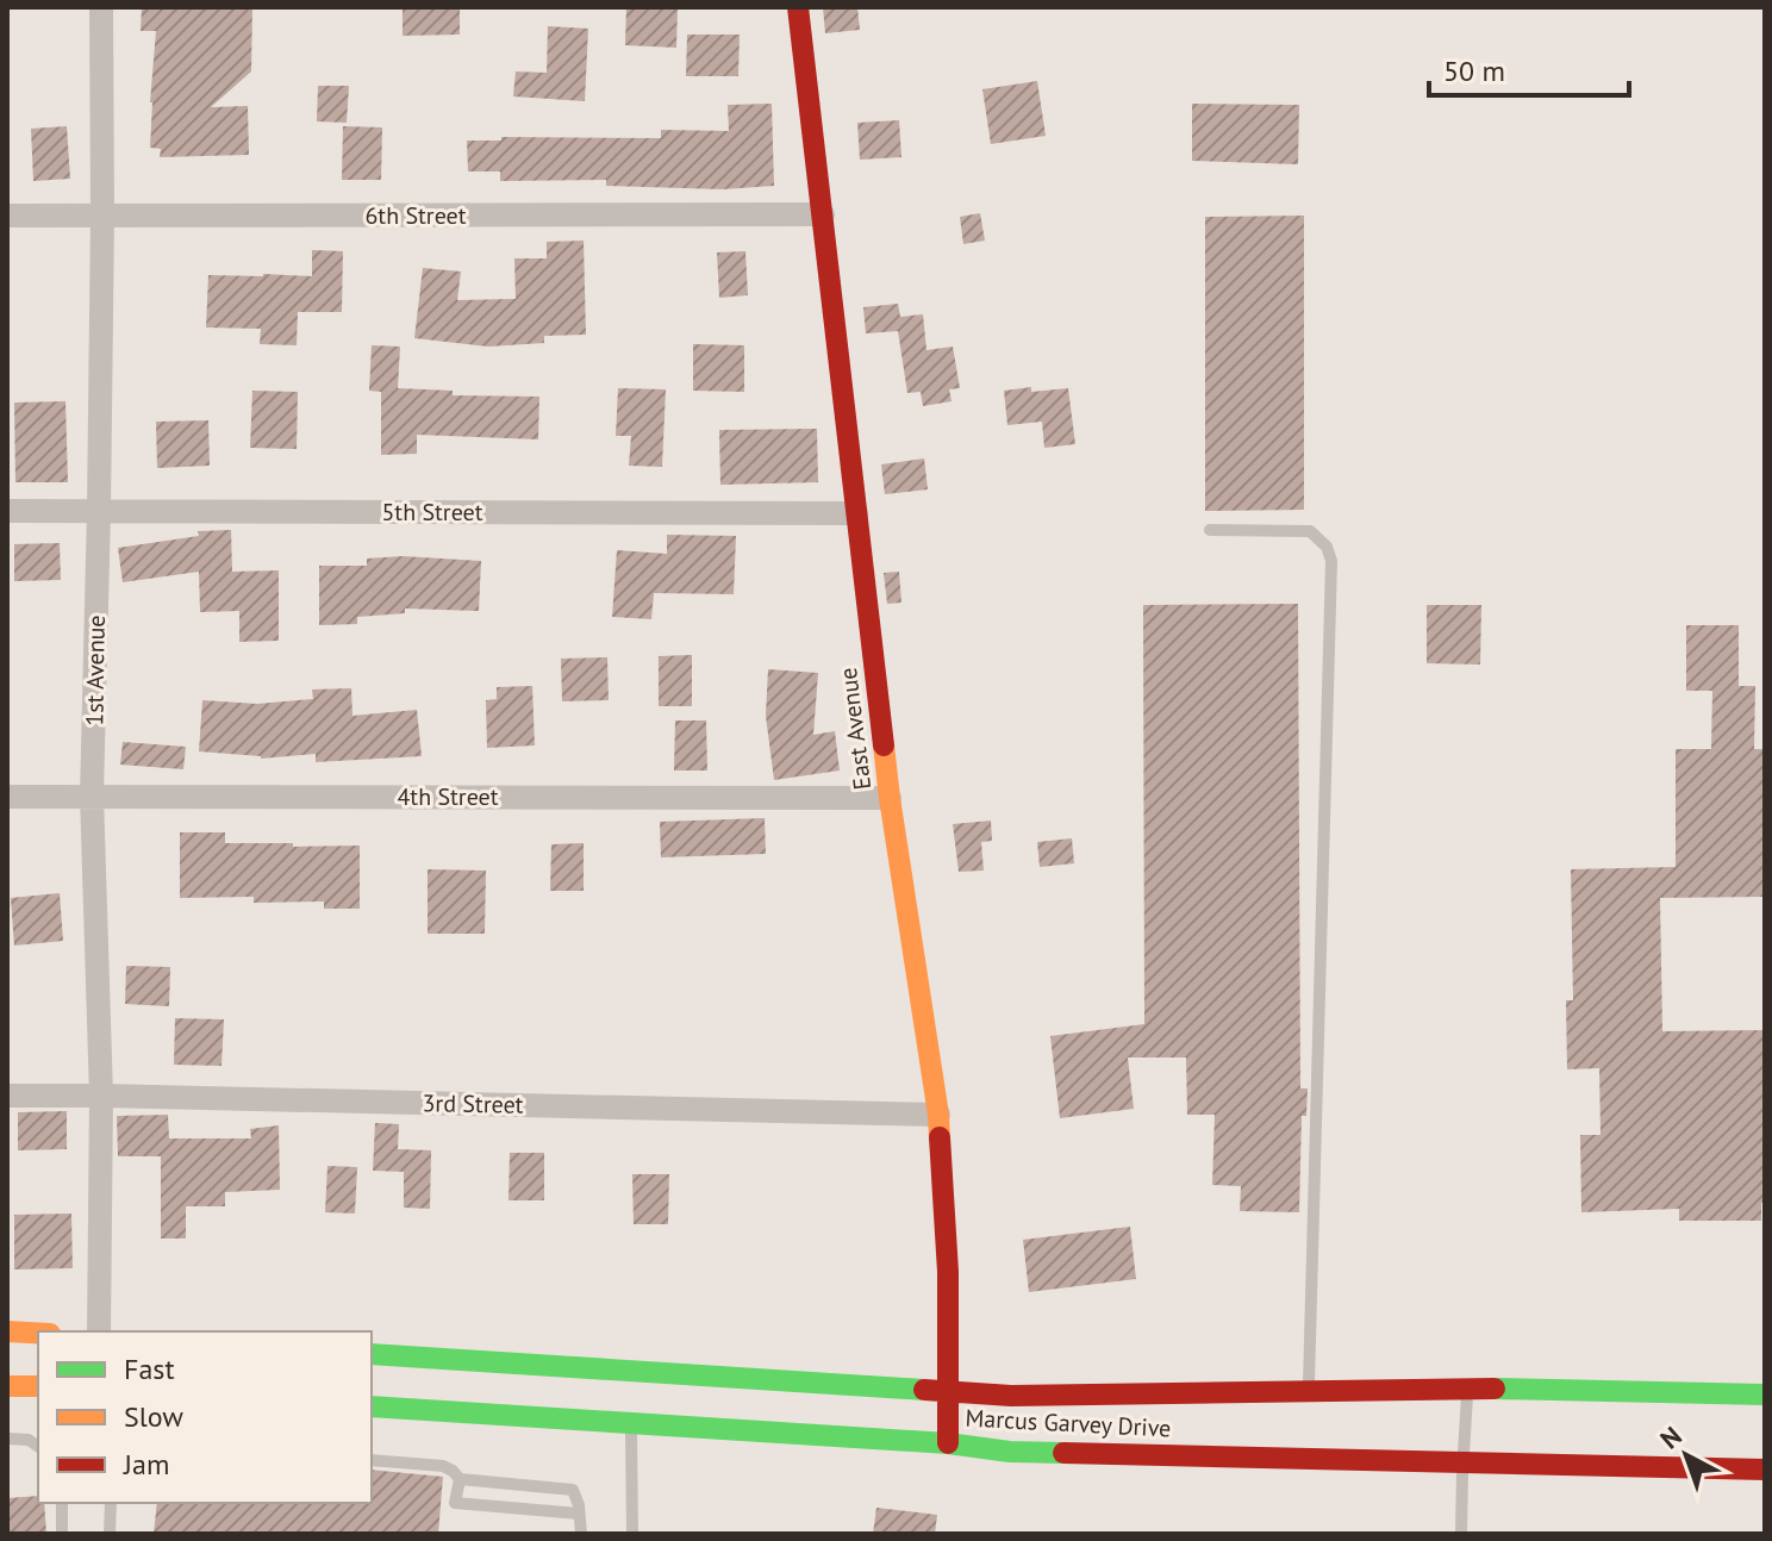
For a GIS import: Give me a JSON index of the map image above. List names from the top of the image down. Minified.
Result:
{"streets":{"main road":["East Avenue","Marcus Garvey Drive"],"street":["6th Street","5th Street","1st Avenue","4th Street","3rd Street"]},"crossings":[["6th Street","1st Avenue"],["6th Street","East Avenue"],["5th Street","1st Avenue"],["5th Street","East Avenue"],["1st Avenue","4th Street"],["1st Avenue","3rd Street"],["East Avenue","4th Street"],["East Avenue","3rd Street"],["East Avenue","Marcus Garvey Drive"]],"legend":["Fast","Slow","Jam"],"scale_bar":"50 m","north":"top left"}
